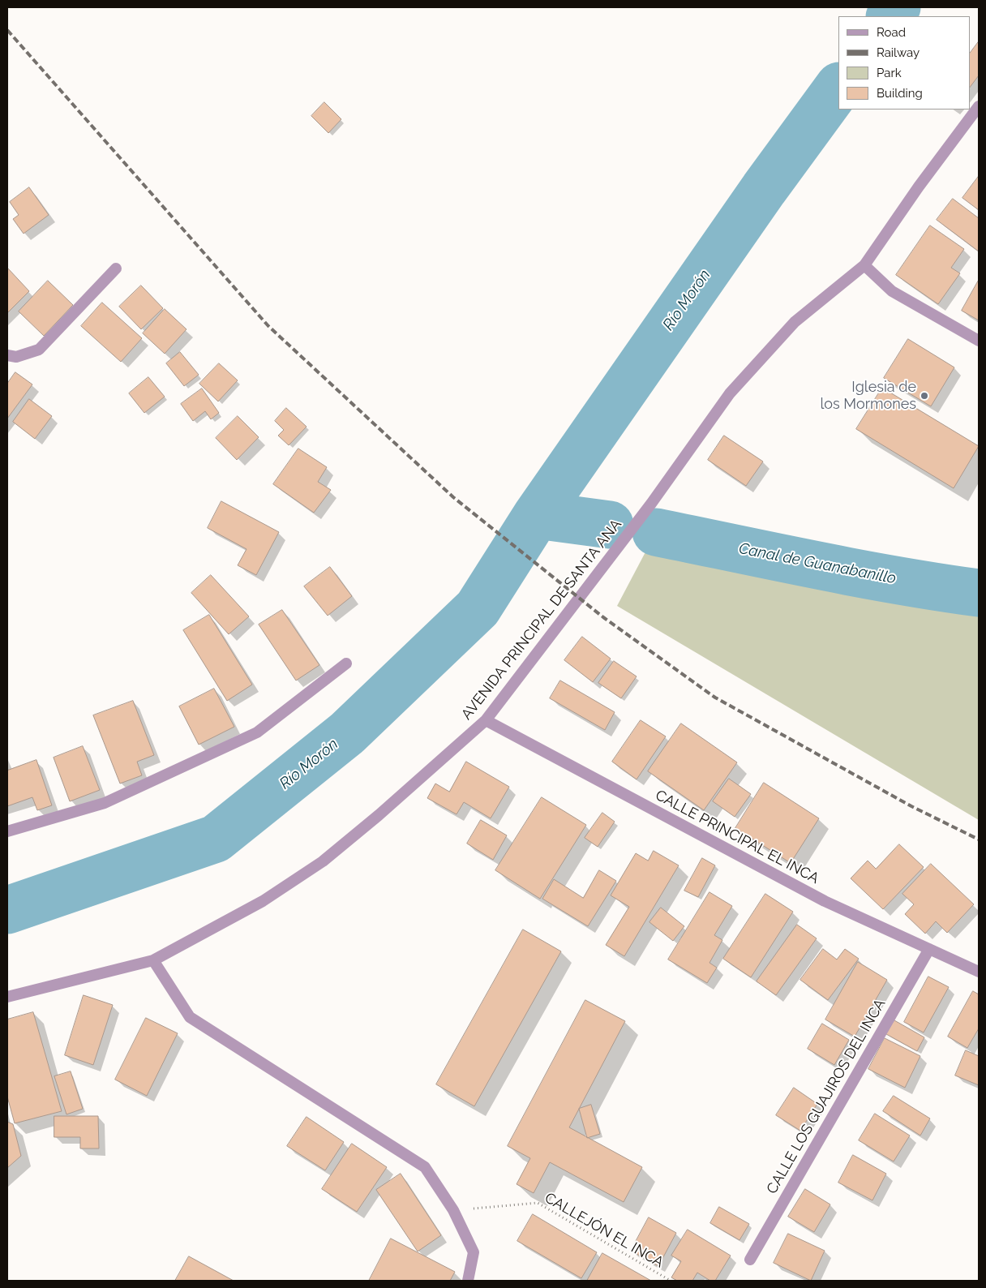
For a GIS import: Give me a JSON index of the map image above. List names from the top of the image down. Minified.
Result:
{"streets":{"street":["AVENIDA PRINCIPAL DE SANTA ANA","CALLE PRINCIPAL EL INCA","CALLE LOS GUAJIROS DEL INCA"],"path":["CALLEJÓN EL INCA"]},"crossings":[["AVENIDA PRINCIPAL DE SANTA ANA","CALLE PRINCIPAL EL INCA"],["CALLE PRINCIPAL EL INCA","CALLE LOS GUAJIROS DEL INCA"]],"water":["Río Morón","Canal de Guanabanillo"],"places":["Iglesia de los Mormones"],"legend":["Road","Railway","Park","Building"]}
